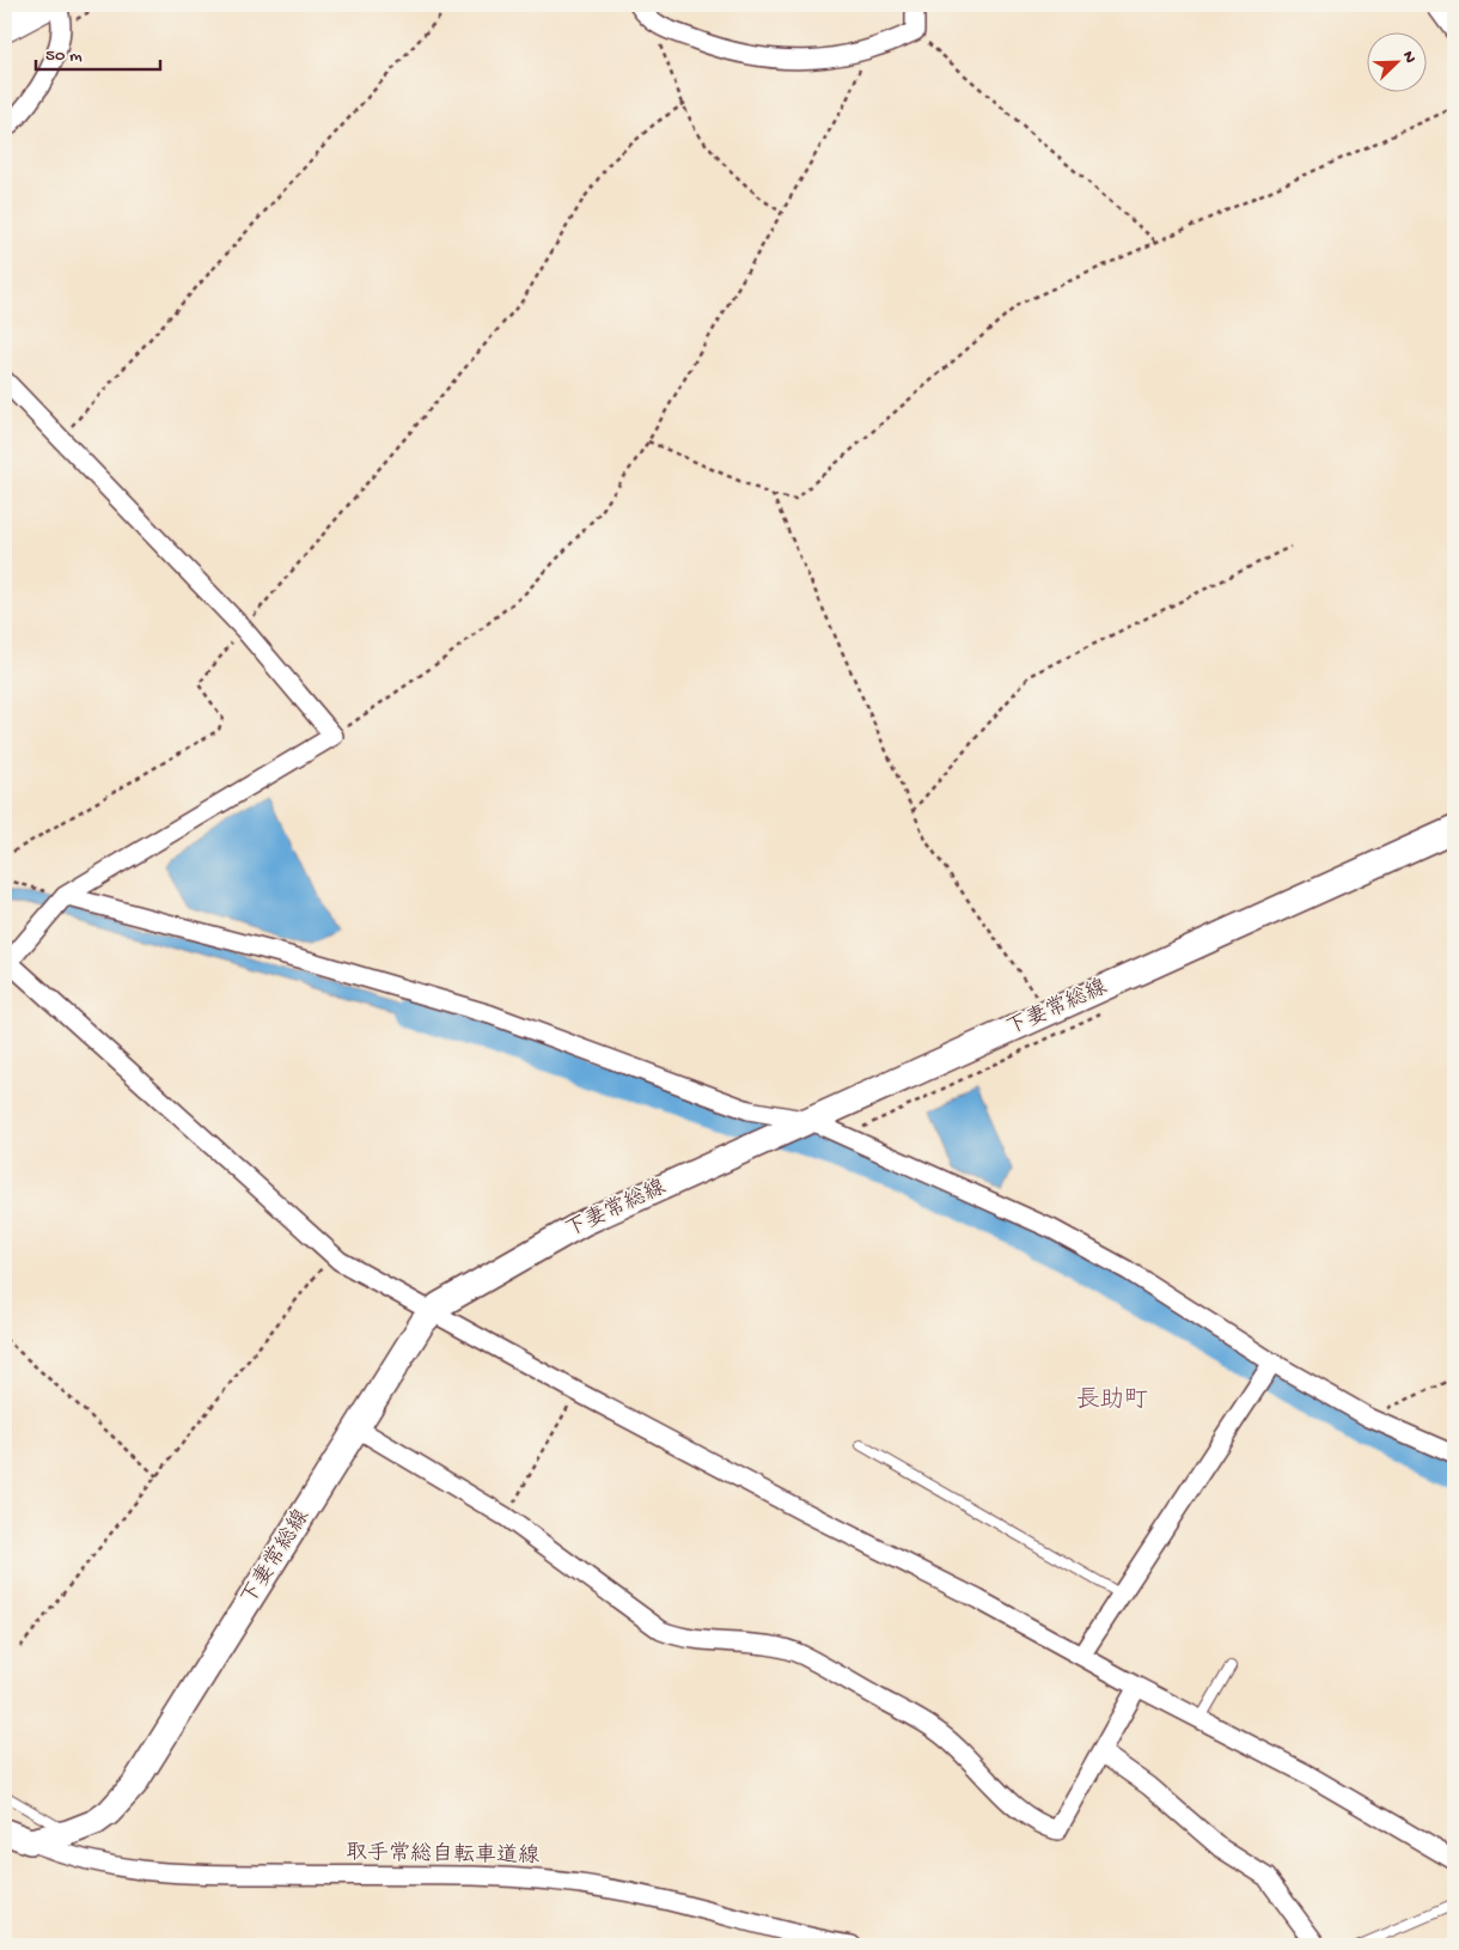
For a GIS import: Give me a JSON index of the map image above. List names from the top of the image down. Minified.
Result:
{"streets":{"main road":["下妻常総線"],"street":["取手常総自転車道線"]},"crossings":[["下妻常総線","取手常総自転車道線"]],"districts":["長助町"],"scale_bar":"50 m","north":"top right"}
